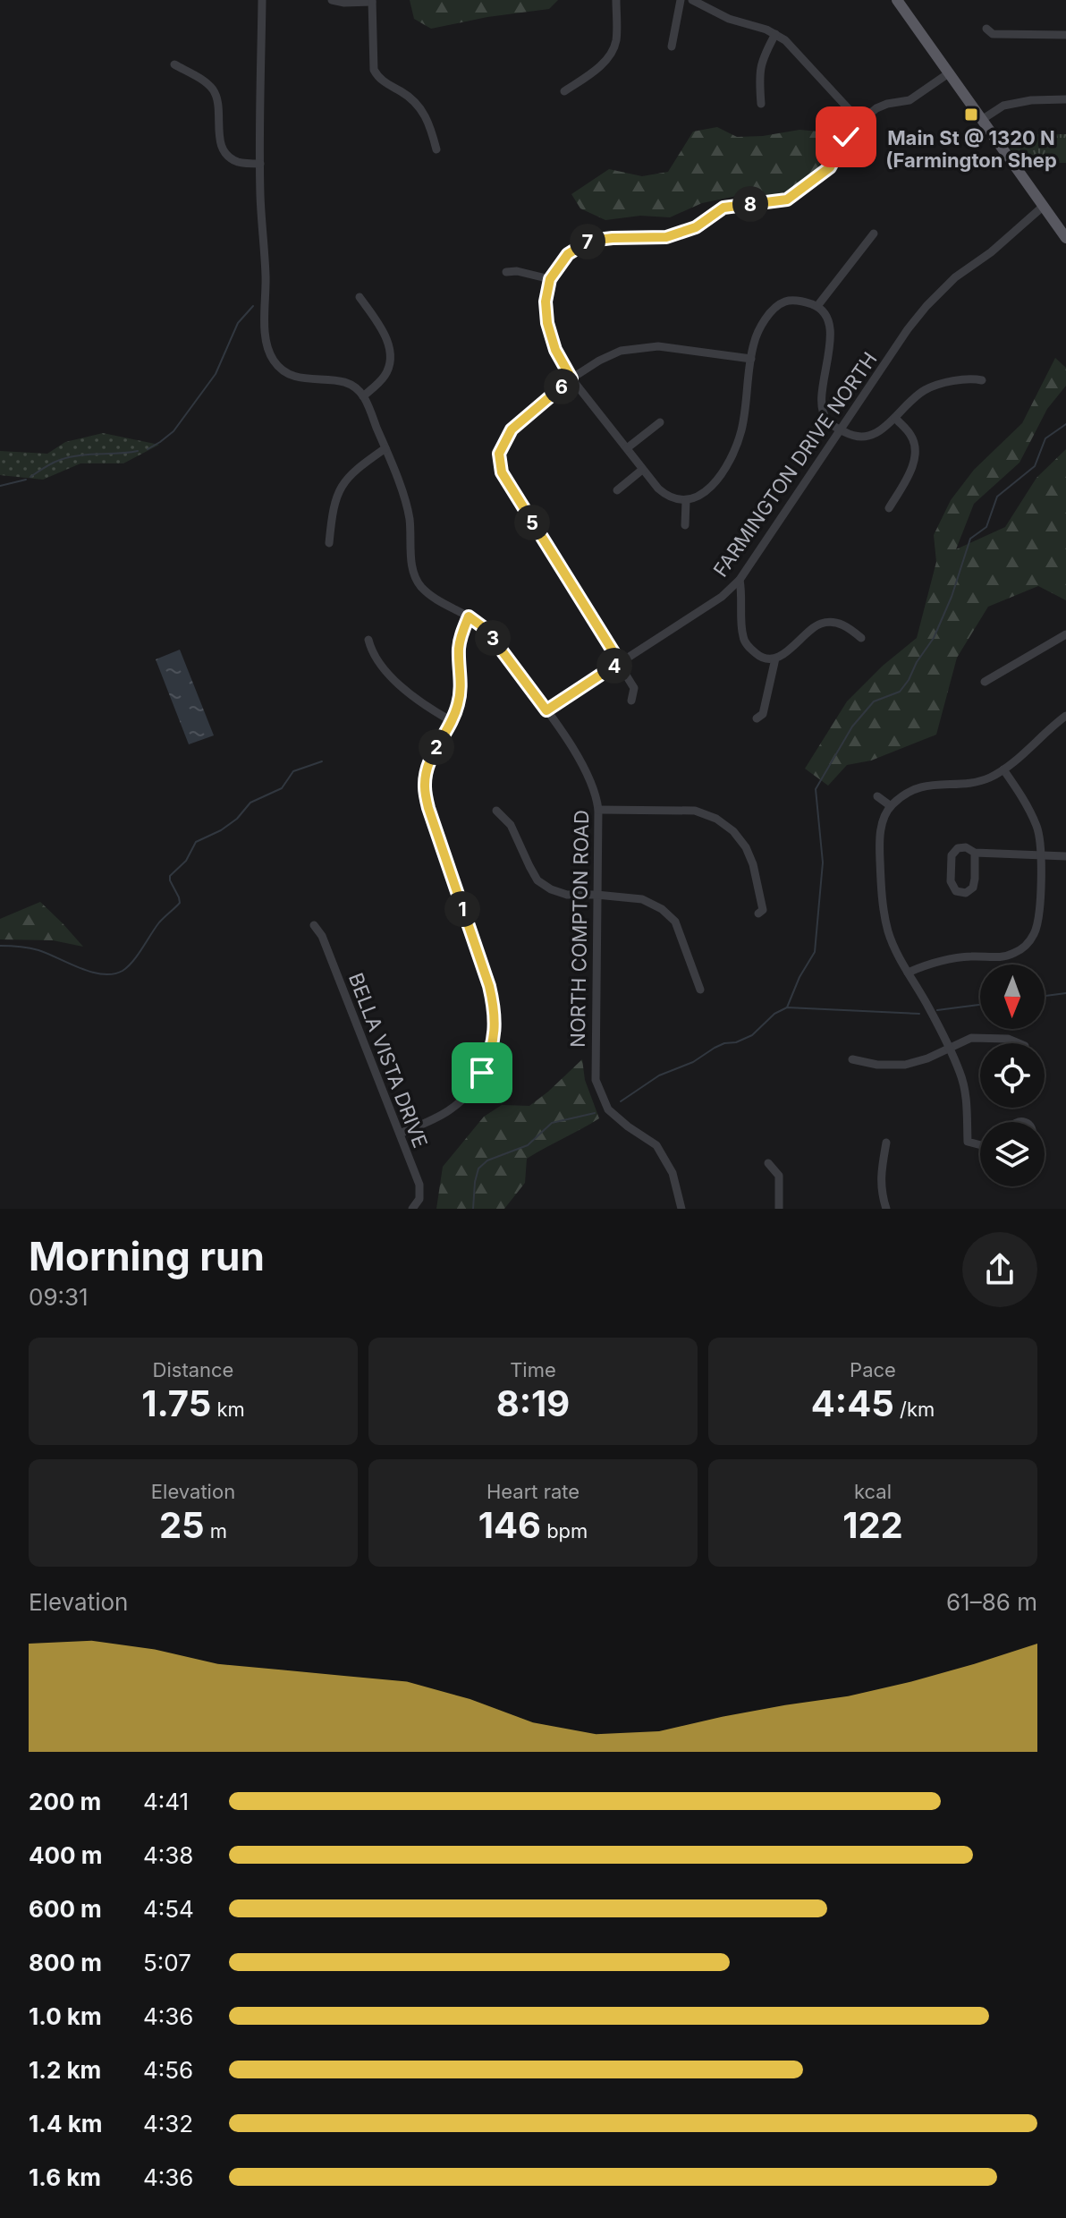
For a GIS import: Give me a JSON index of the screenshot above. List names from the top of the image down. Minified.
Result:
{"streets":{"street":["FARMINGTON DRIVE NORTH","NORTH COMPTON ROAD","BELLA VISTA DRIVE"]},"crossings":[["FARMINGTON DRIVE NORTH","NORTH COMPTON ROAD"]],"places":{"transit":["Main St @ 1320 N (Farmington Shep"]},"north":"bottom","page":{"pins":["8","7","6","5","3","4","2","1"],"heading":["Morning run","09:31"],"stats":[["Distance","1.75 km"],["Time","8:19"],["Pace","4:45 /km"],["Elevation","25 m"],["Heart rate","146 bpm"],["kcal","122"]],"chart":["Elevation","61–86 m"],"list":[{"name":"200 m","note":"4:41"},{"name":"400 m","note":"4:38"},{"name":"600 m","note":"4:54"},{"name":"800 m","note":"5:07"},{"name":"1.0 km","note":"4:36"},{"name":"1.2 km","note":"4:56"},{"name":"1.4 km","note":"4:32"},{"name":"1.6 km","note":"4:36"}]}}
